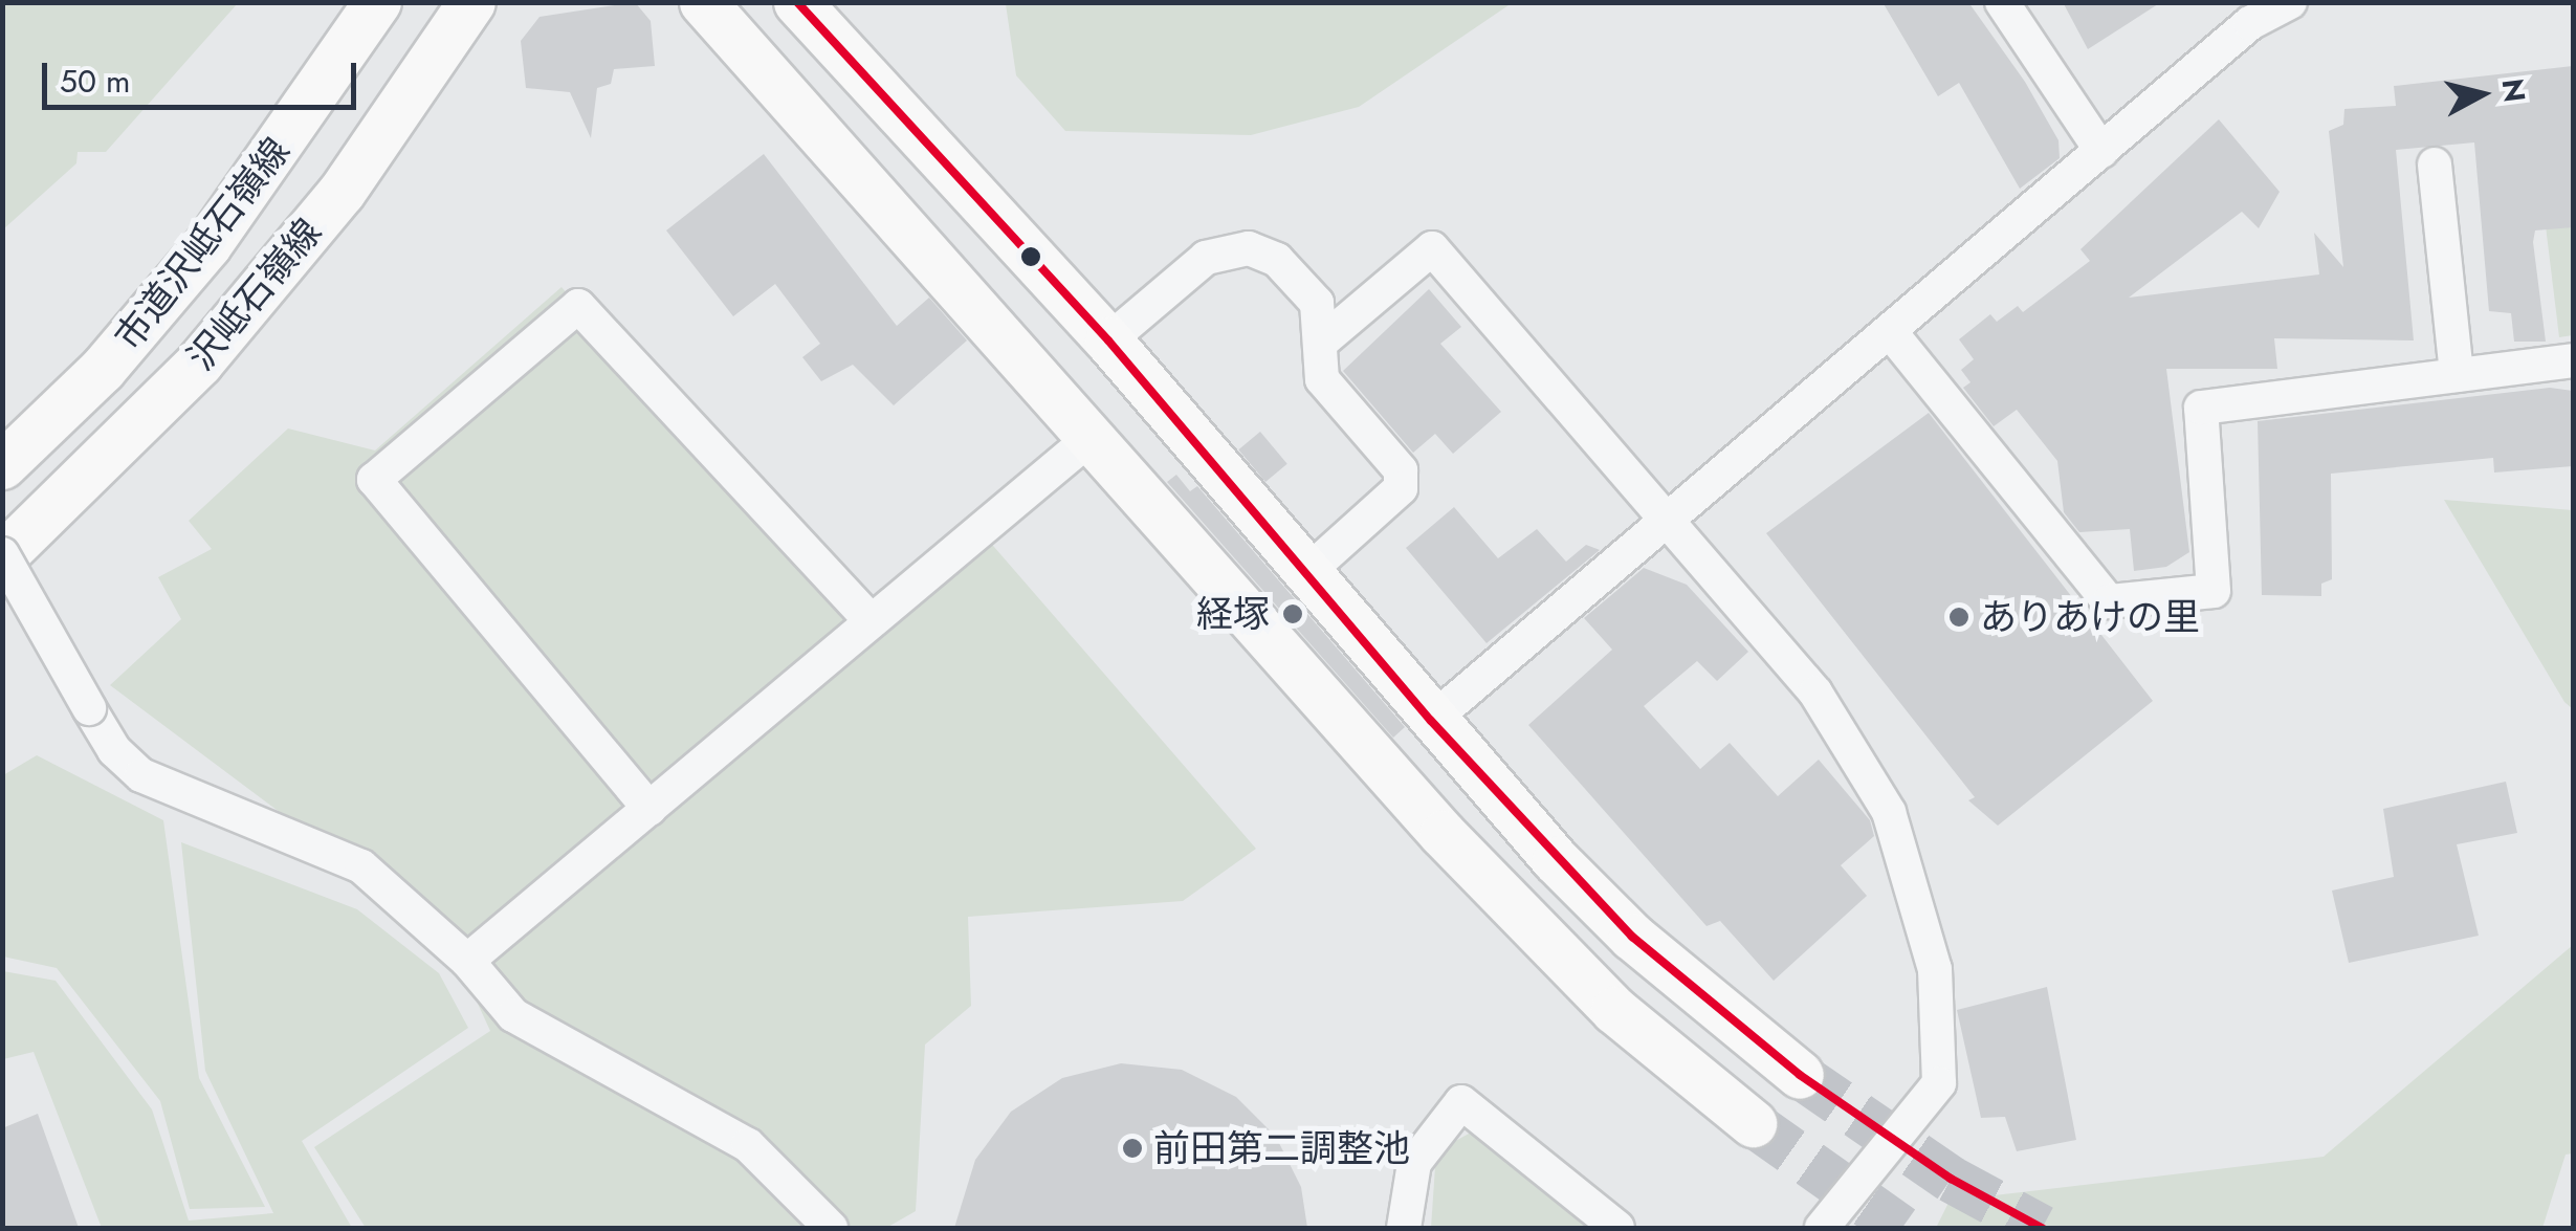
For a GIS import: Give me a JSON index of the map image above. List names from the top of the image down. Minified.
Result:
{"streets":{"street":["市道沢岻石嶺線","沢岻石嶺線"]},"places":["経塚","ありあけの里","前田第二調整池"],"scale_bar":"50 m","north":"right"}
